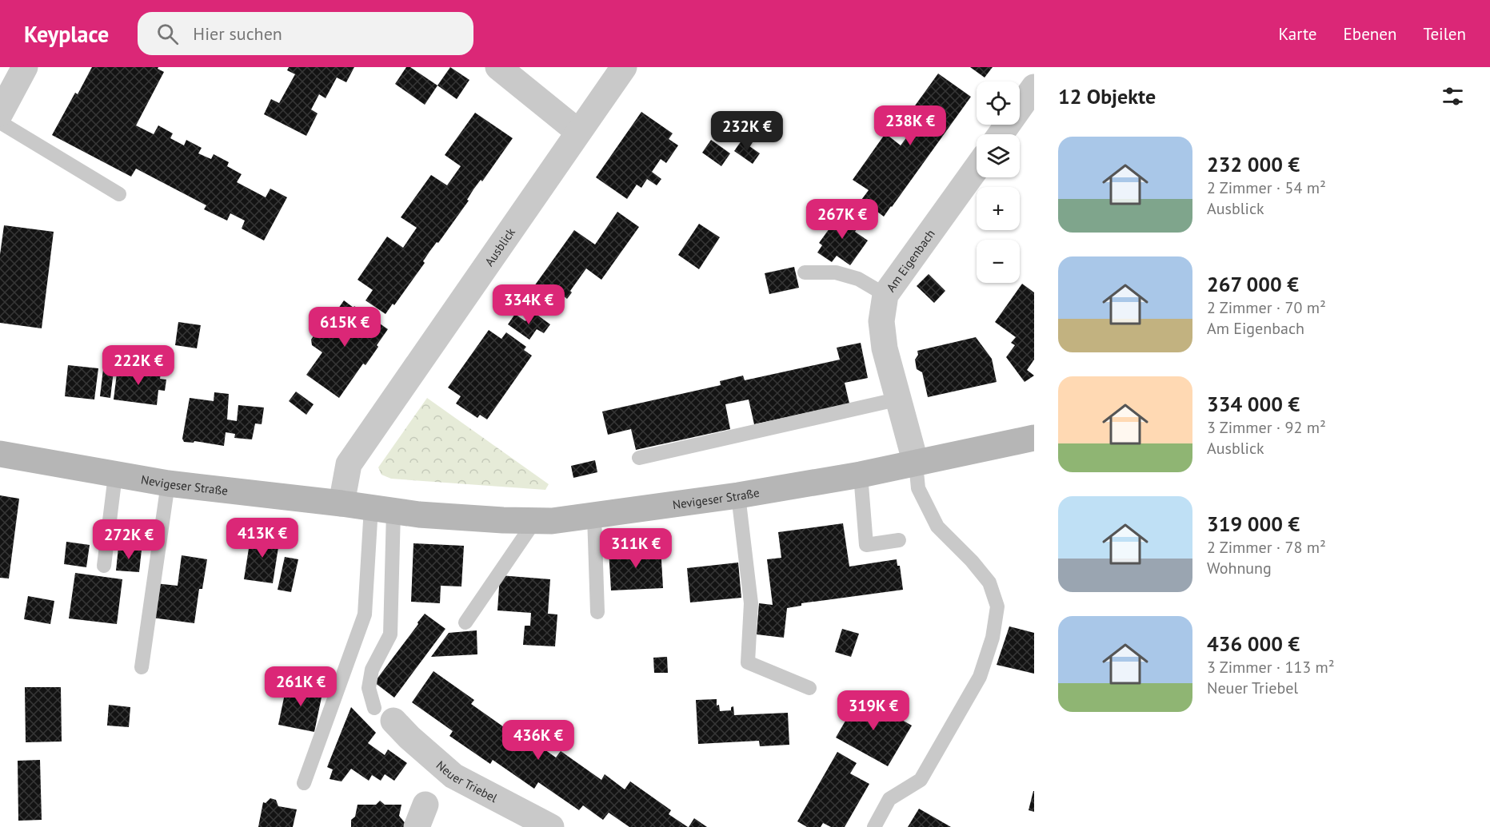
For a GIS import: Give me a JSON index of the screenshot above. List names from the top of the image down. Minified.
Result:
{"streets":{"main road":["Nevigeser Straße"],"street":["Ausblick","Am Eigenbach","Neuer Triebel"]},"crossings":[["Ausblick","Nevigeser Straße"],["Am Eigenbach","Nevigeser Straße"]],"page":{"header":"Keyplace","search":"Hier suchen","nav":["Karte","Ebenen","Teilen"],"heading":"12 Objekte","map_buttons":["+","−"],"price":["238K €","232K €","267K €","334K €","615K €","222K €","413K €","272K €","311K €","261K €","319K €","436K €"],"list":[{"name":"232 000 €","note":"2 Zimmer · 54 m² · Ausblick"},{"name":"267 000 €","note":"2 Zimmer · 70 m² · Am Eigenbach"},{"name":"334 000 €","note":"3 Zimmer · 92 m² · Ausblick"},{"name":"319 000 €","note":"2 Zimmer · 78 m² · Wohnung"},{"name":"436 000 €","note":"3 Zimmer · 113 m² · Neuer Triebel"}]}}
